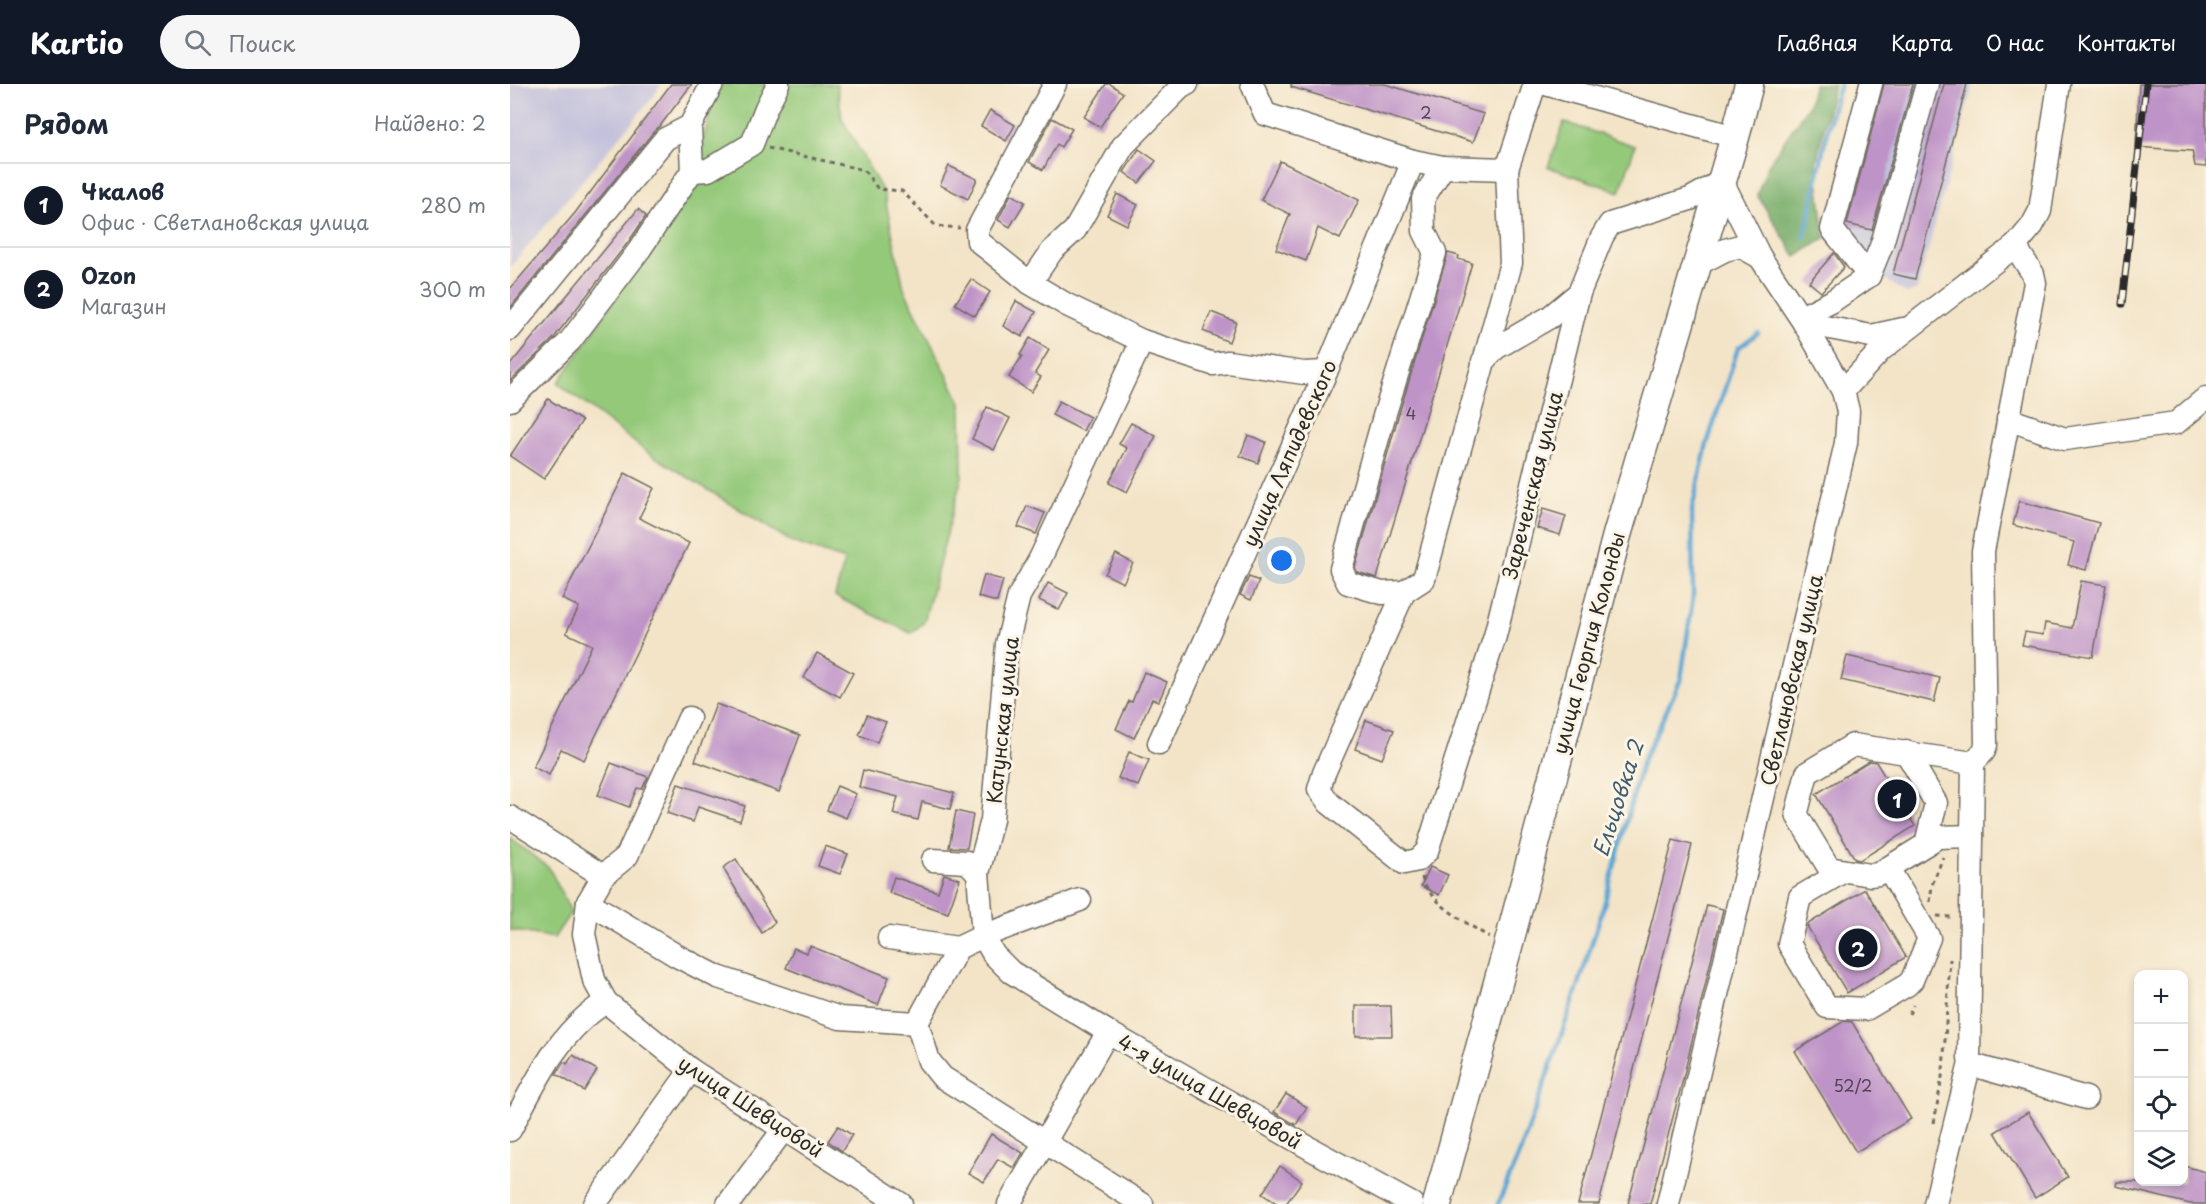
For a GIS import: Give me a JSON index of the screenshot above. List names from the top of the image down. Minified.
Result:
{"streets":{"main road":["улица Георгия Колонды"],"street":["улица Ляпидевского","Зареченская улица","Светлановская улица","Катунская улица","4-я улица Шевцовой","улица Шевцовой"]},"crossings":[["Зареченская улица","улица Георгия Колонды"],["Зареченская улица","Светлановская улица"],["улица Георгия Колонды","Светлановская улица"],["Катунская улица","4-я улица Шевцовой"]],"water":["Ельцовка 2"],"house_numbers":["2","4","52/2"],"page":{"header":"Kartio","search":"Поиск","nav":["Главная","Карта","О нас","Контакты"],"heading":["Рядом","Найдено: 2"],"list":[{"mark":"1","name":"Чкалов","note":"Офис · Светлановская улица","value":"280 m"},{"mark":"2","name":"Ozon","note":"Магазин","value":"300 m"}],"pins":["1","2"],"map_buttons":["+","−"]}}
